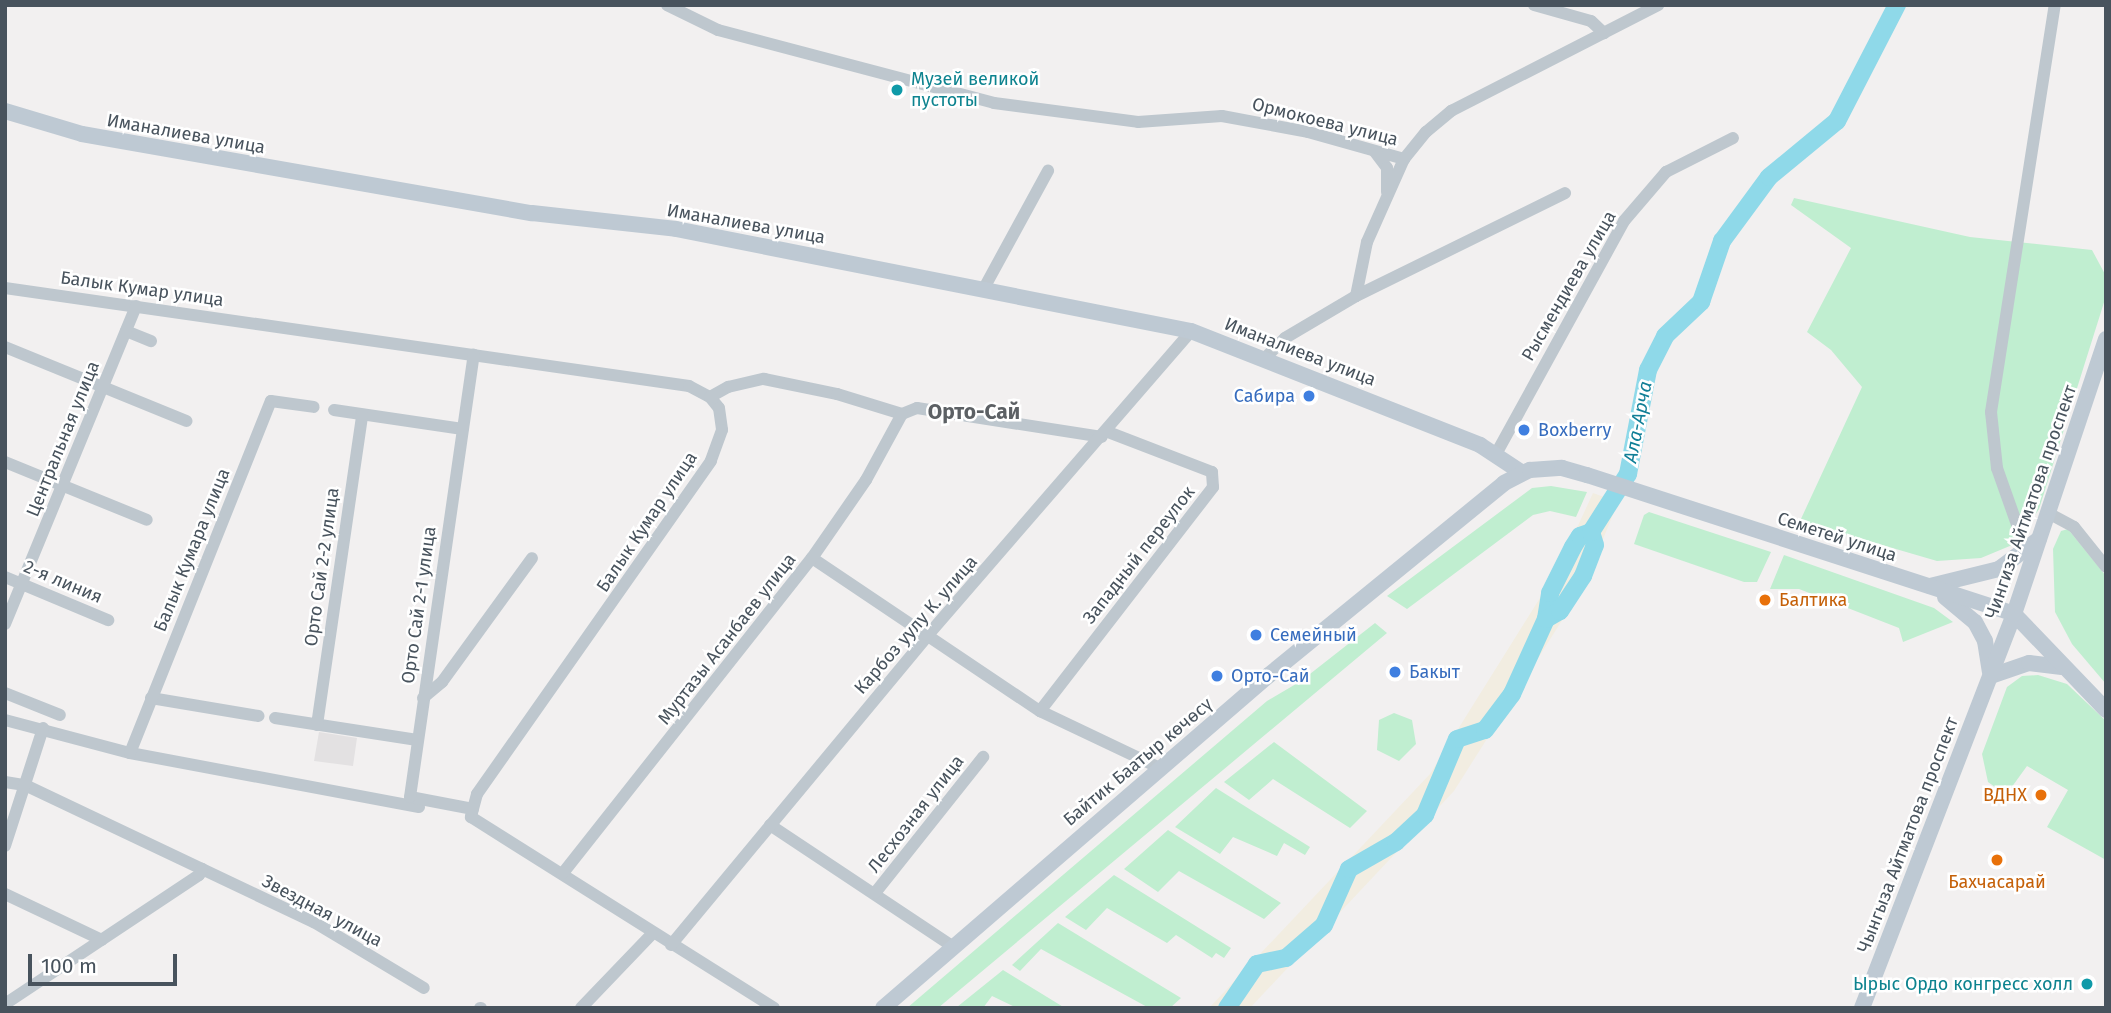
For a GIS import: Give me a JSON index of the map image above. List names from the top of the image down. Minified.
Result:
{"streets":{"main road":["Иманалиева улица","Чингиза Айтматова проспект","Семетей улица","Байтик Баатыр көчөсү","Чынгыза Айтматова проспект"],"street":["Ормокоева улица","Рысмендиева улица","Балык Кумар улица","Центральная улица","Балык Кумара улица","Западный переулок","Орто Сай 2-2 улица","2-я линия","Орто Сай 2-1 улица","Карбоз уулу К. улица","Муртазы Асанбаев улица","Лесхозная улица","Звездная улица"]},"crossings":[["Иманалиева улица","Рысмендиева улица"],["Иманалиева улица","Семетей улица"],["Иманалиева улица","Карбоз уулу К. улица"],["Иманалиева улица","Байтик Баатыр көчөсү"],["Балык Кумар улица","Центральная улица"],["Балык Кумар улица","Орто Сай 2-1 улица"],["Центральная улица","2-я линия"],["Чингиза Айтматова проспект","Семетей улица"],["Чингиза Айтматова проспект","Чынгыза Айтматова проспект"],["Семетей улица","Байтик Баатыр көчөсү"],["Западный переулок","Карбоз уулу К. улица"],["Карбоз уулу К. улица","Лесхозная улица"],["Байтик Баатыр көчөсү","Лесхозная улица"]],"districts":["Орто-Сай"],"water":["Ала-Арча"],"places":["Музей великой пустоты","Сабира","Boxberry","Балтика","Семейный","Бакыт","Орто-Сай","ВДНХ","Бахчасарай","Ырыс Ордо конгресс холл"],"scale_bar":"100 m"}
